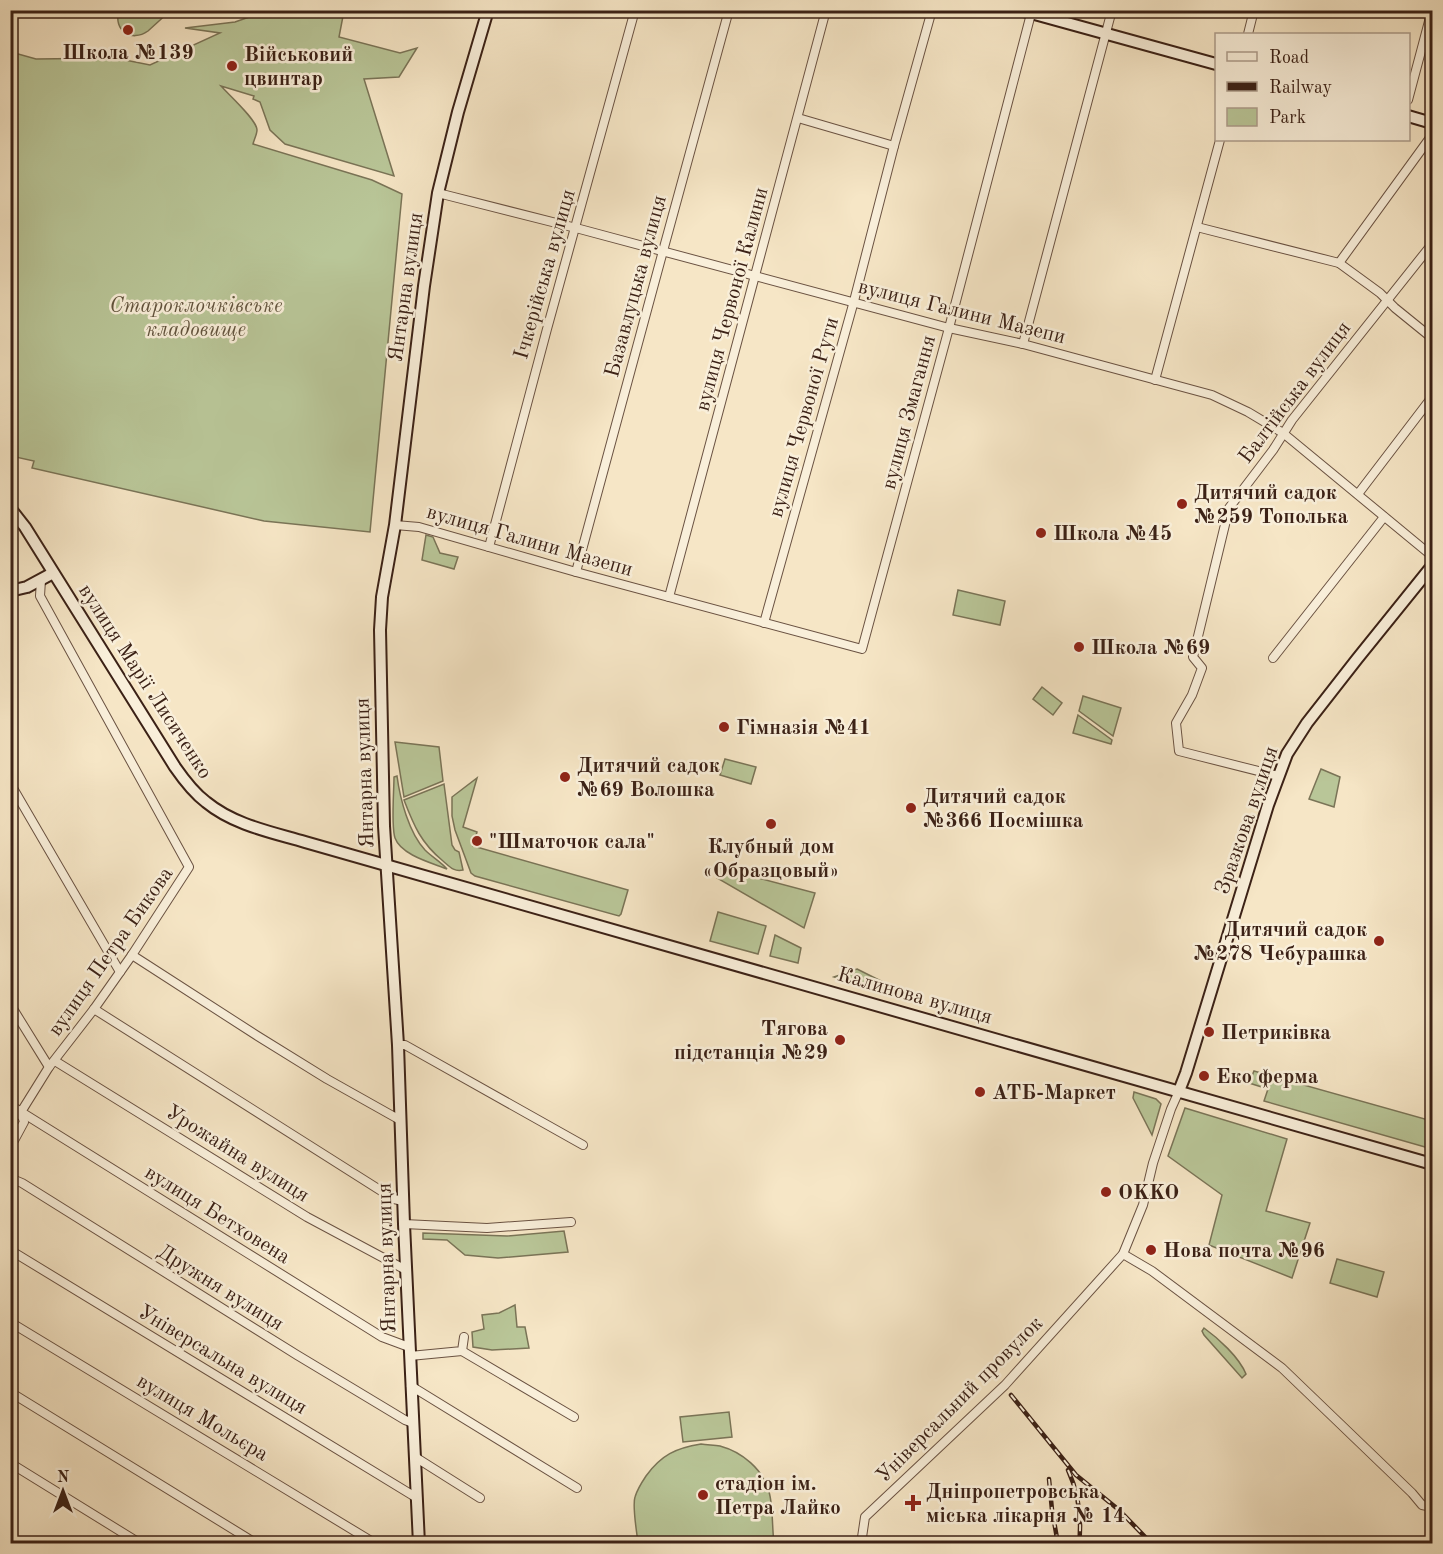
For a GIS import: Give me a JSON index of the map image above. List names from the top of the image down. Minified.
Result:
{"streets":{"main road":["Янтарна вулиця","вулиця Марії Лисиченко","Зразкова вулиця","Калинова вулиця"],"street":["Ічкерійська вулиця","Базавлуцька вулиця","вулиця Червоної Калини","вулиця Галини Мазепи","Балтійська вулиця","вулиця Змагання","вулиця Червоної Рути","вулиця Петра Бикова","Урожайна вулиця","вулиця Бетховена","Дружня вулиця","Універсальна вулиця","Універсальний провулок","вулиця Мольєра"]},"crossings":[["Ічкерійська вулиця","вулиця Галини Мазепи"],["Базавлуцька вулиця","вулиця Галини Мазепи"],["Янтарна вулиця","вулиця Галини Мазепи"],["Янтарна вулиця","вулиця Марії Лисиченко"],["Янтарна вулиця","Калинова вулиця"],["Янтарна вулиця","Урожайна вулиця"],["Янтарна вулиця","вулиця Бетховена"],["Янтарна вулиця","Дружня вулиця"],["Янтарна вулиця","Універсальна вулиця"],["вулиця Червоної Калини","вулиця Галини Мазепи"],["вулиця Галини Мазепи","Балтійська вулиця"],["вулиця Галини Мазепи","вулиця Змагання"],["вулиця Галини Мазепи","вулиця Червоної Рути"],["Балтійська вулиця","Зразкова вулиця"],["вулиця Марії Лисиченко","Калинова вулиця"],["Зразкова вулиця","Калинова вулиця"],["Зразкова вулиця","Універсальний провулок"],["вулиця Петра Бикова","Урожайна вулиця"],["вулиця Петра Бикова","вулиця Бетховена"],["Калинова вулиця","Універсальний провулок"]],"parks":["Староклочківське кладовище"],"places":{"other":["Школа №139","Військовий цвинтар","Дитячий садок №259 Тополька","Школа №45","Школа №69","Гімназія №41","Дитячий садок №69 Волошка","Дитячий садок №366 Посмішка","Клубный дом «Образцовый»","\"Шматочок сала\"","Дитячий садок №278 Чебурашка","Петриківка","Тягова пiдстанцiя №29","Еко ферма","АТБ-Маркет","OKKO","Нова почта №96","стадіон ім. Петра Лайко"],"health":["Дніпропетровська міська лікарня № 14"]},"legend":["Road","Railway","Park"],"north":"top"}
